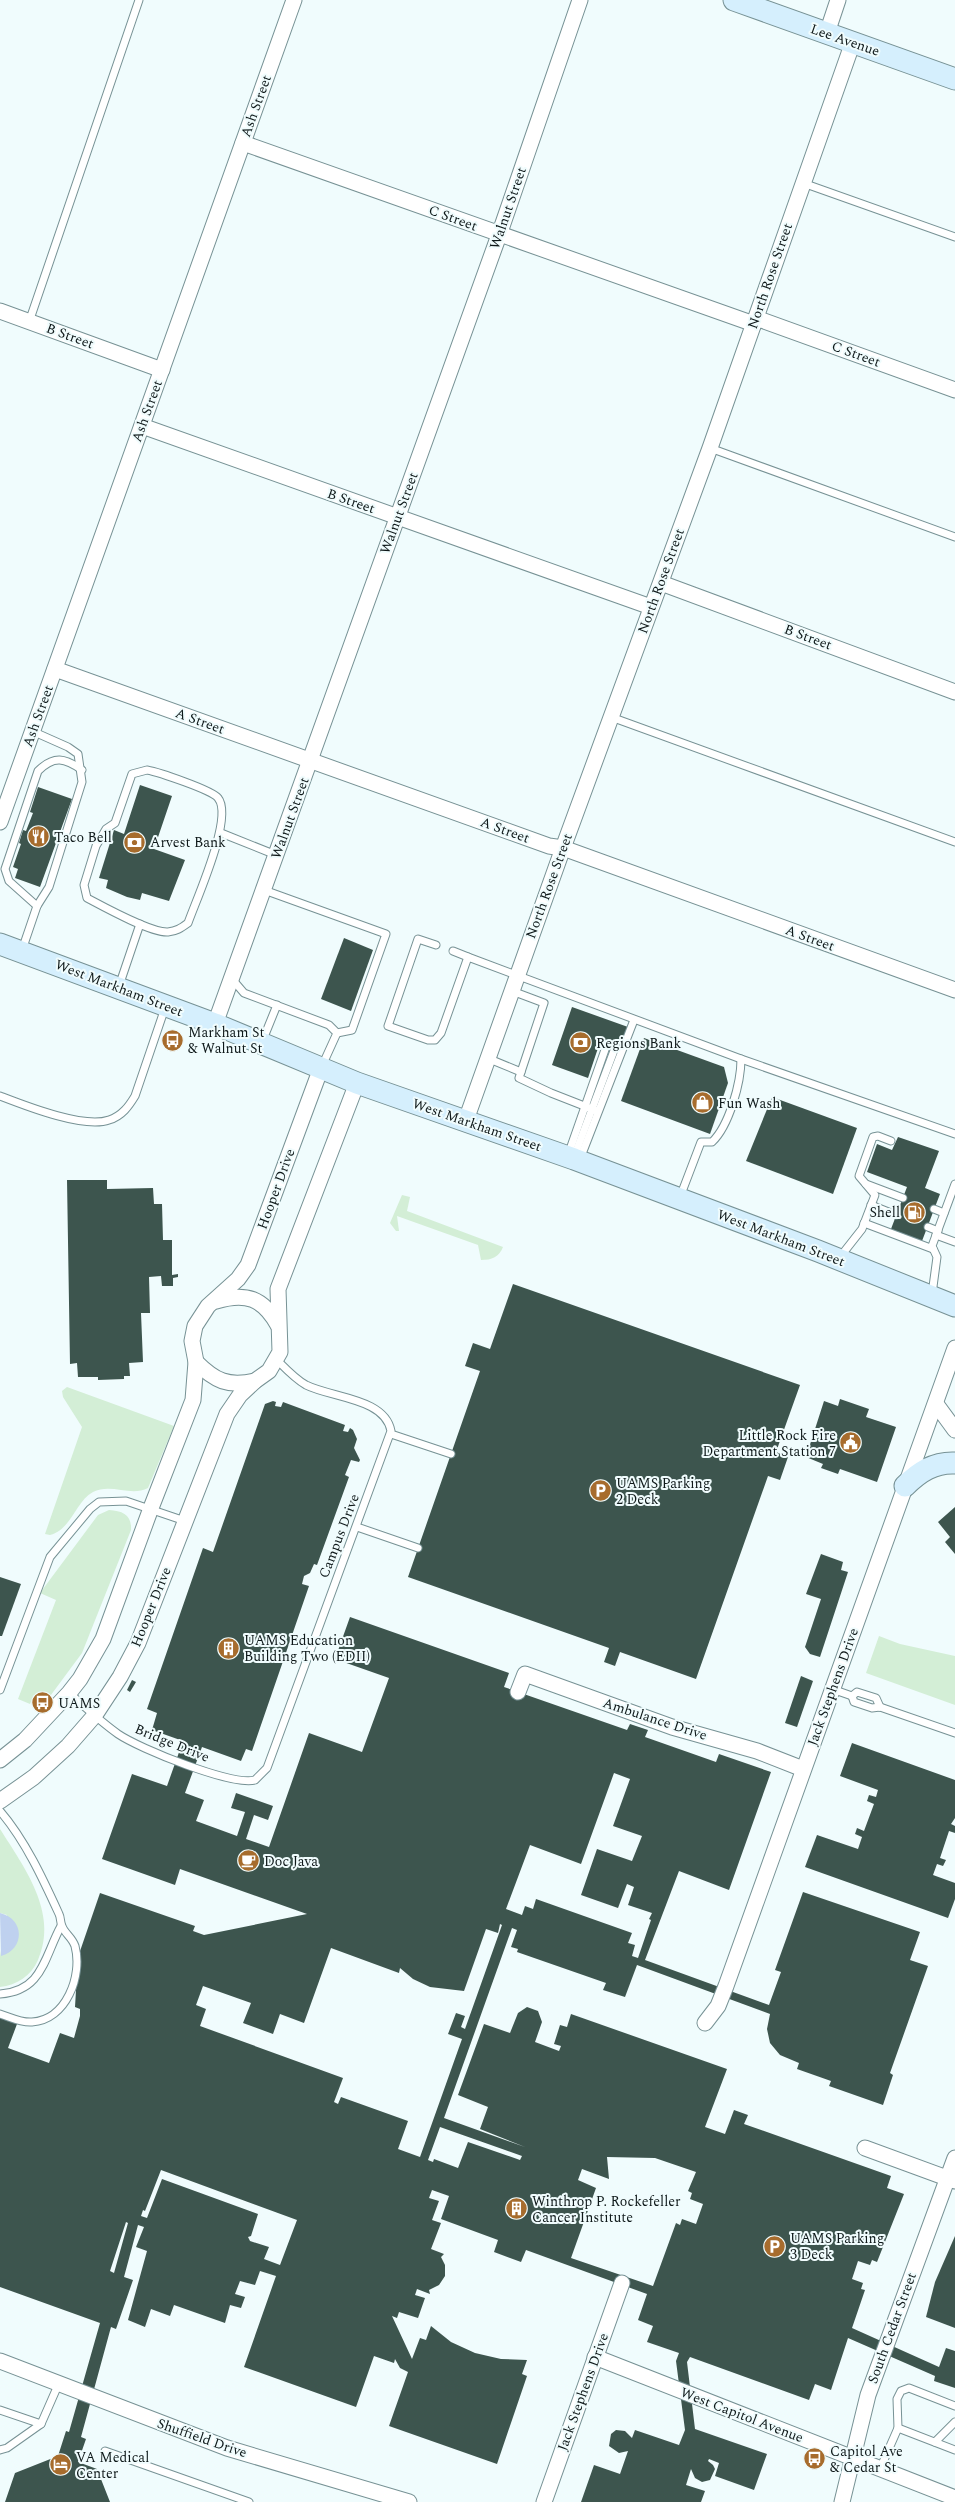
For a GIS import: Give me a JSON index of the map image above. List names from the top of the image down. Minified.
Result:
{"streets":{"main road":["Lee Avenue","West Markham Street"],"street":["Ash Street","Walnut Street","C Street","North Rose Street","B Street","A Street","Hooper Drive","Jack Stephens Drive","Ambulance Drive","South Cedar Street","West Capitol Avenue","Shuffield Drive"],"lane":["Campus Drive","Bridge Drive"]},"crossings":[["Lee Avenue","North Rose Street"],["Ash Street","C Street"],["Ash Street","B Street"],["Ash Street","A Street"],["Walnut Street","C Street"],["Walnut Street","B Street"],["Walnut Street","A Street"],["Walnut Street","West Markham Street"],["C Street","North Rose Street"],["North Rose Street","B Street"],["North Rose Street","A Street"],["North Rose Street","West Markham Street"],["West Markham Street","Hooper Drive"],["Hooper Drive","Bridge Drive"],["Campus Drive","Bridge Drive"],["Jack Stephens Drive","Ambulance Drive"],["Jack Stephens Drive","West Capitol Avenue"],["South Cedar Street","West Capitol Avenue"]],"places":{"restaurant":["Taco Bell"],"bank":["Arvest Bank","Regions Bank"],"bus stop":["Markham St & Walnut St","UAMS","Capitol Ave & Cedar St"],"shop":["Fun Wash"],"fuel station":["Shell"],"public building":["Little Rock Fire Department Station 7"],"parking":["UAMS Parking 2 Deck","UAMS Parking 3 Deck"],"building":["UAMS Education Building Two (EDII)","Winthrop P. Rockefeller Cancer Institute"],"cafe":["Doc Java"],"hotel":["VA Medical Center"]}}
